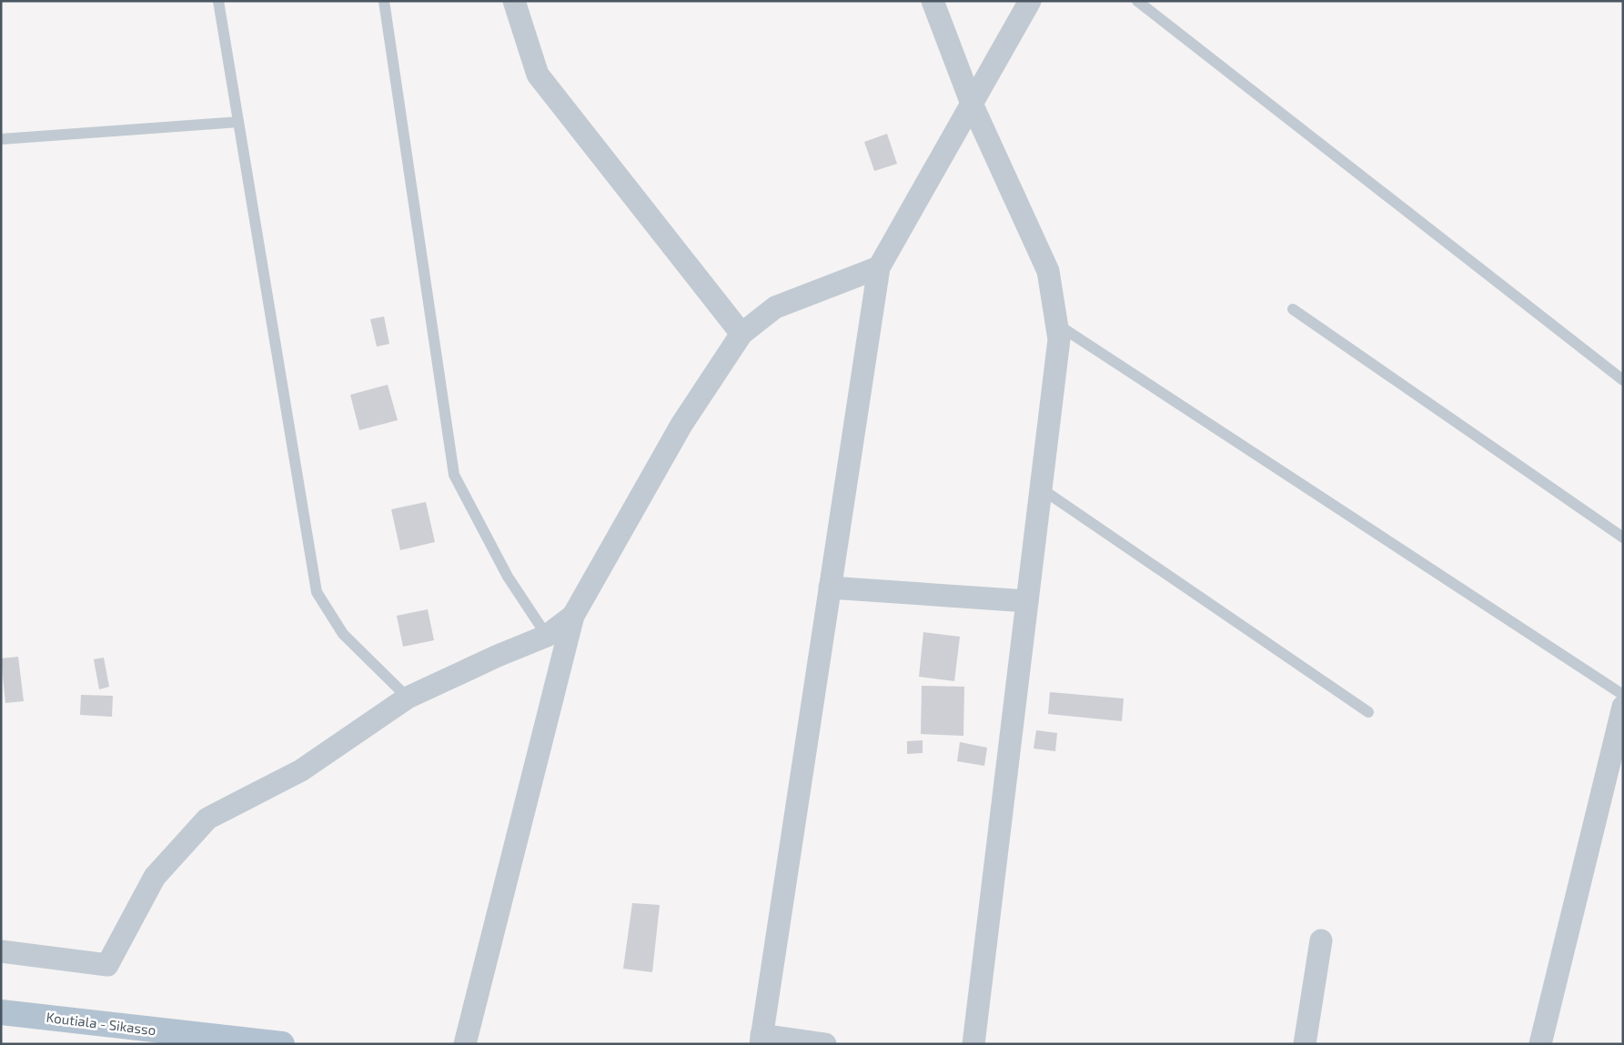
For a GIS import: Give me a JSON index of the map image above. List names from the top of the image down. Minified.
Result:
{"streets":{"main road":["Koutiala - Sikasso"]}}
